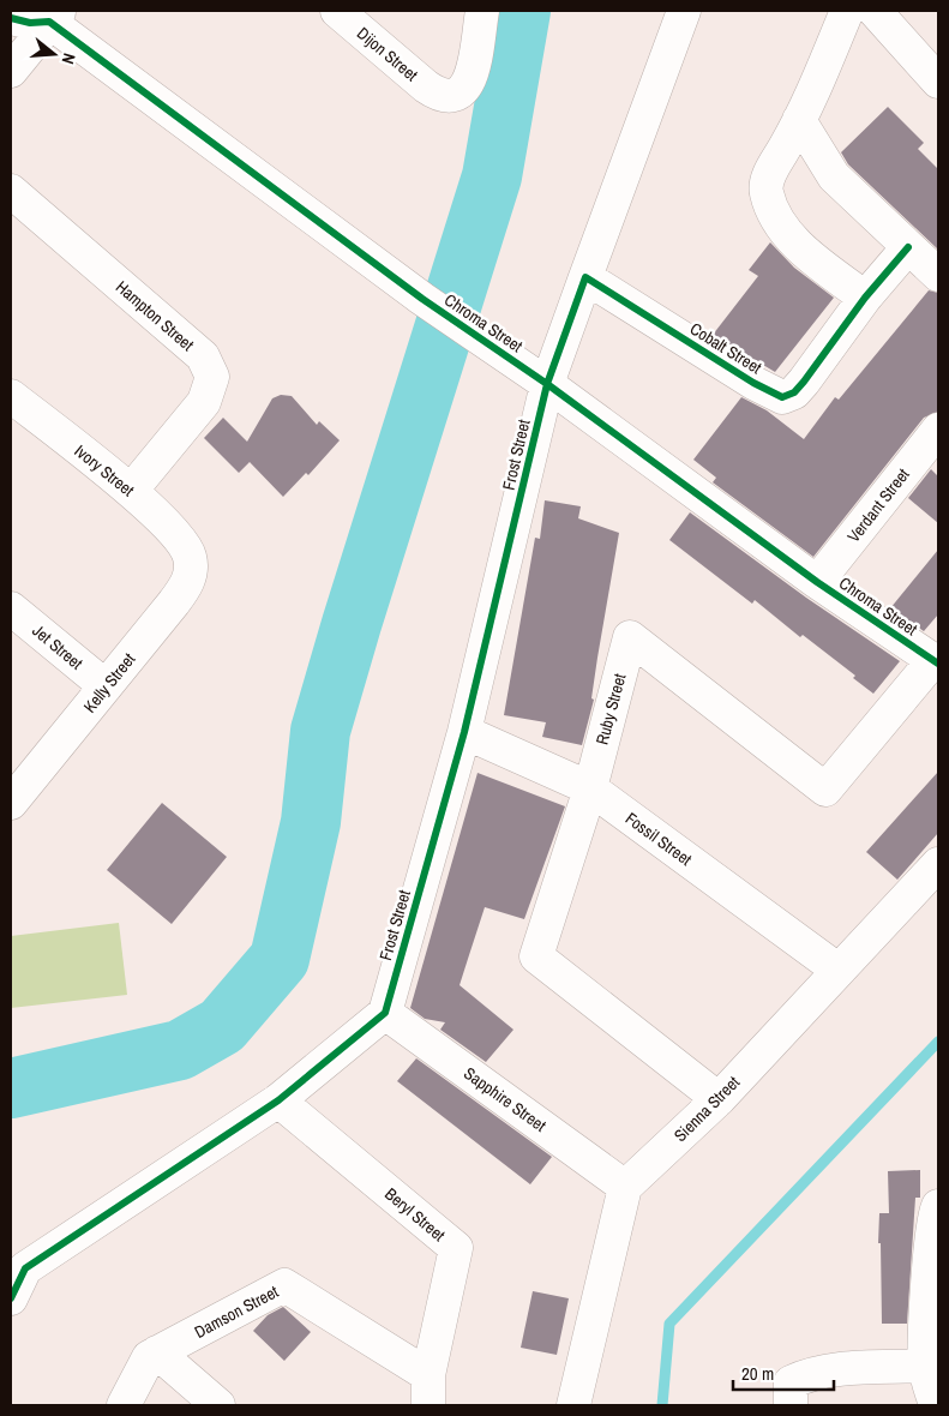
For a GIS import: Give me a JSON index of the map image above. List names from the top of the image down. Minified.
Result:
{"streets":{"street":["Dijon Street","Hampton Street","Chroma Street","Cobalt Street","Frost Street","Ivory Street","Verdant Street","Jet Street","Kelly Street","Ruby Street","Fossil Street","Sapphire Street","Sienna Street","Beryl Street","Damson Street"]},"crossings":[["Hampton Street","Ivory Street"],["Chroma Street","Frost Street"],["Chroma Street","Verdant Street"],["Chroma Street","Ruby Street"],["Frost Street","Fossil Street"],["Frost Street","Sapphire Street"],["Ivory Street","Kelly Street"],["Jet Street","Kelly Street"],["Ruby Street","Fossil Street"],["Ruby Street","Sienna Street"],["Fossil Street","Sienna Street"],["Sapphire Street","Sienna Street"],["Beryl Street","Damson Street"]],"scale_bar":"20 m","north":"right"}
